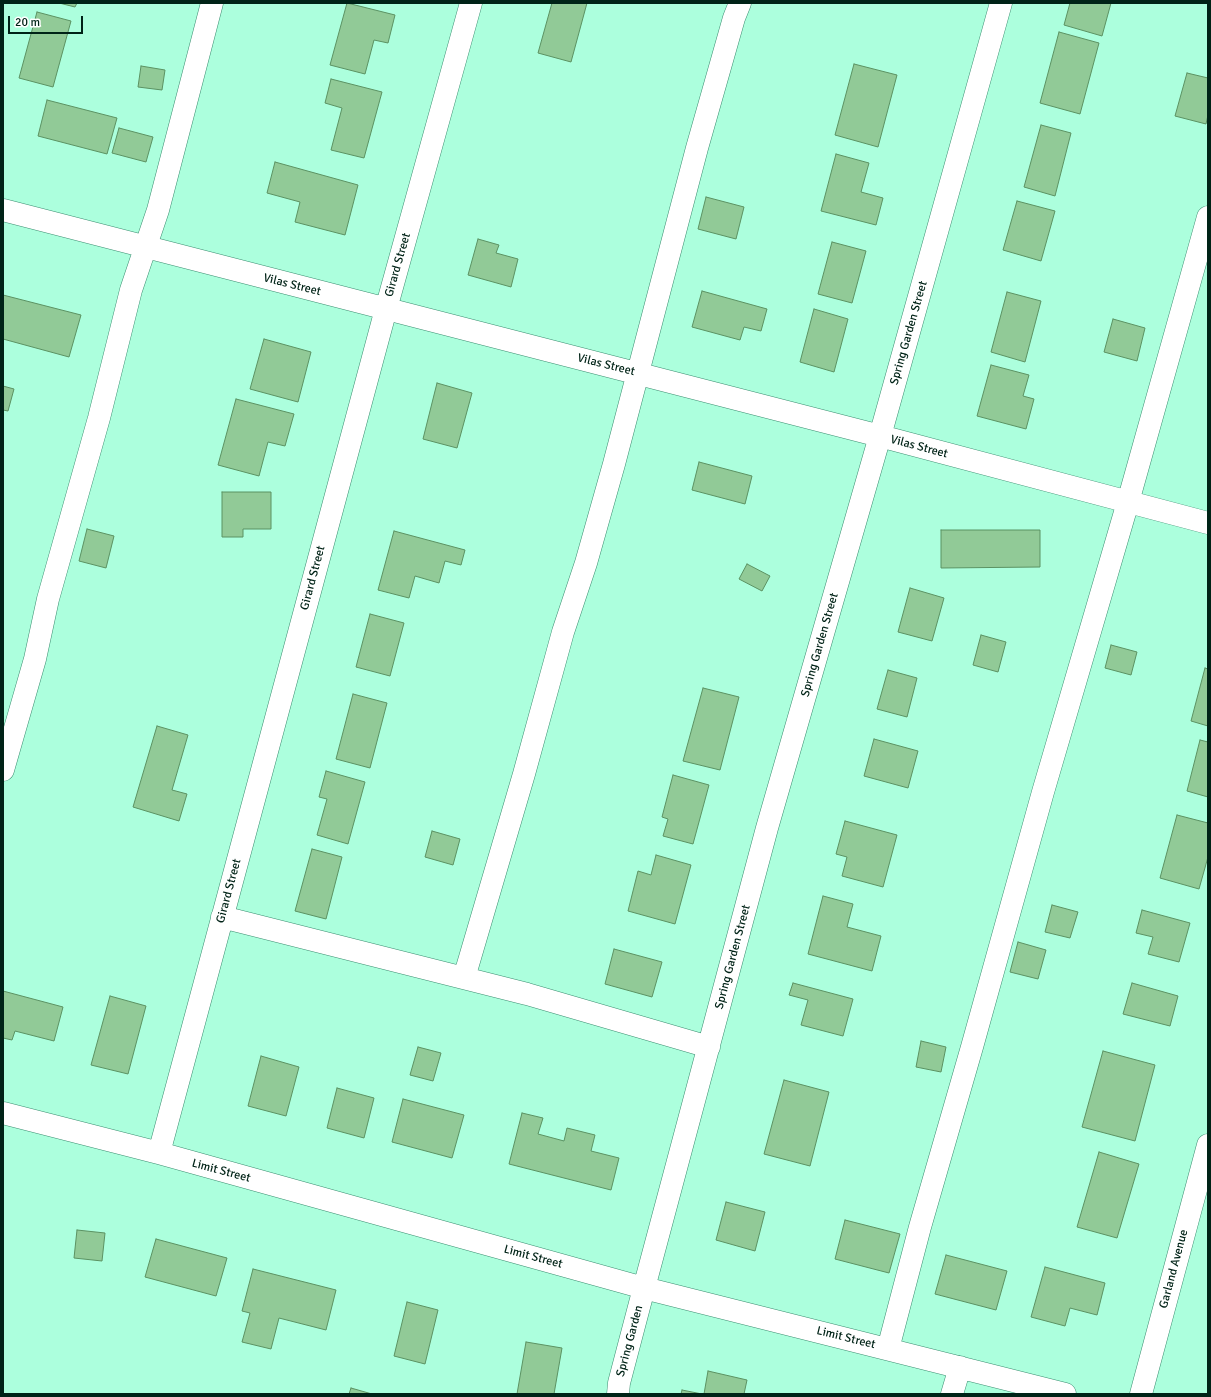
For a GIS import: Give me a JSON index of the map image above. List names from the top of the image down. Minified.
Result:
{"streets":{"street":["Girard Street","Vilas Street","Spring Garden Street","Limit Street","Garland Avenue","Spring Garden"]},"crossings":[["Girard Street","Vilas Street"],["Girard Street","Limit Street"],["Vilas Street","Spring Garden Street"],["Spring Garden Street","Limit Street"],["Spring Garden Street","Spring Garden"],["Limit Street","Spring Garden"]],"scale_bar":"20 m"}
